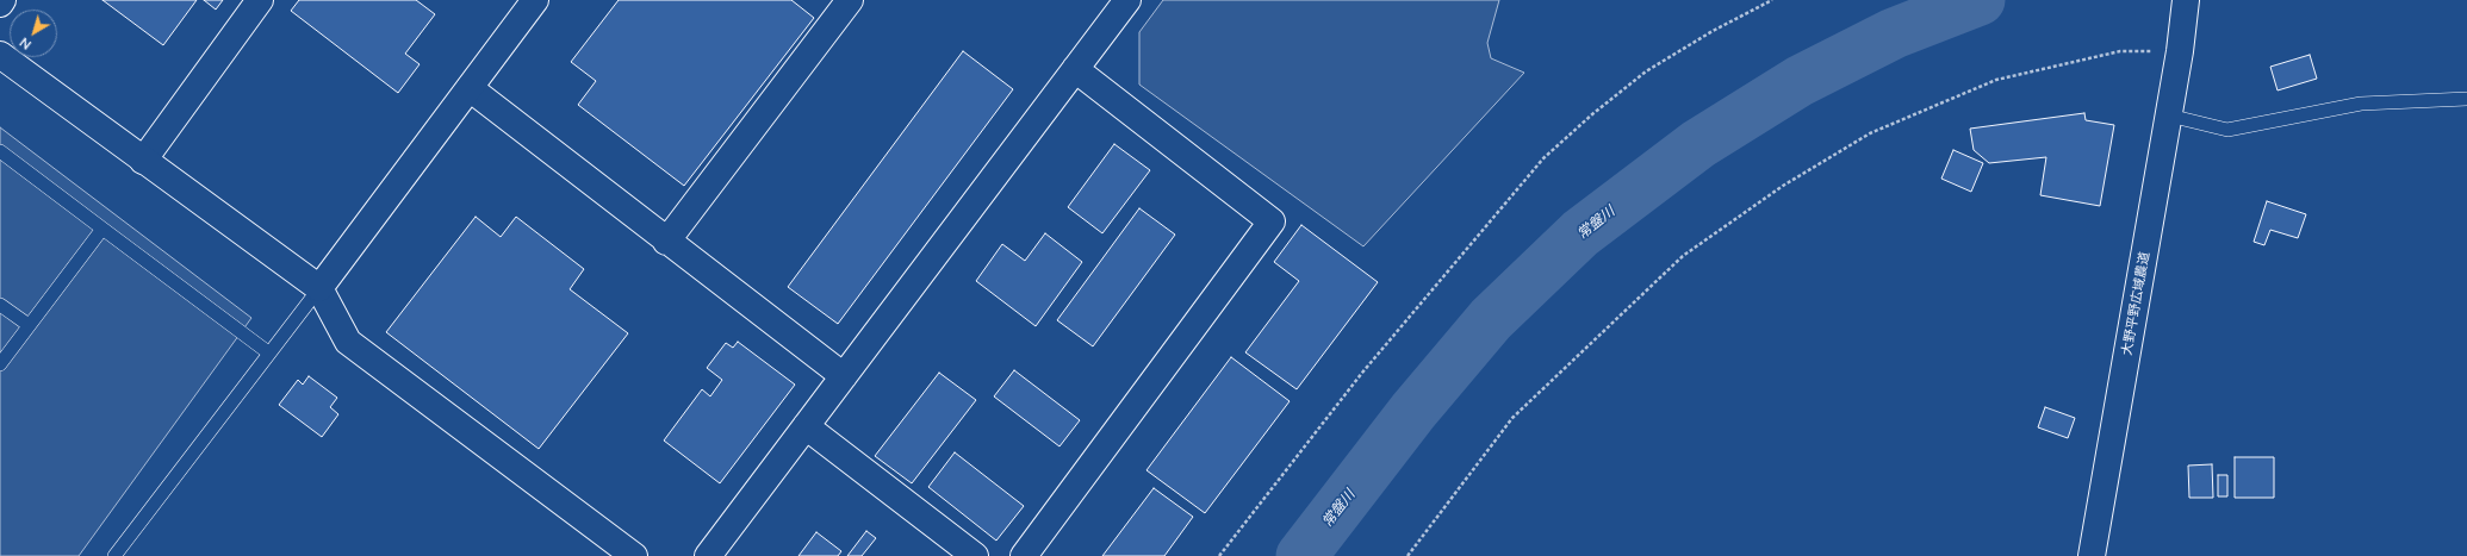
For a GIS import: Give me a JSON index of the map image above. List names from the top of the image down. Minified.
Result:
{"streets":{"street":["大野平野広域農道"]},"water":["常盤川"],"north":"bottom left"}
